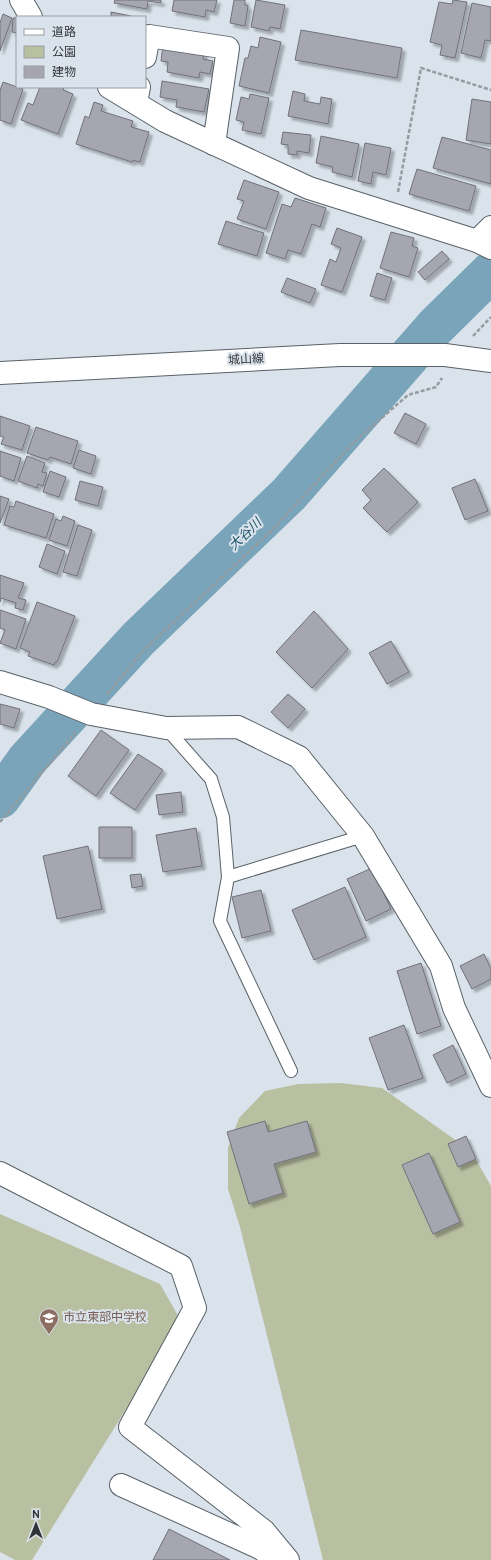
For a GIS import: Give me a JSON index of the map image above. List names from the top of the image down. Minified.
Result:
{"streets":{"street":["城山線"]},"water":["大谷川"],"places":{"school or university":["市立東部中学校"]},"legend":["道路","公園","建物"],"north":"top"}
